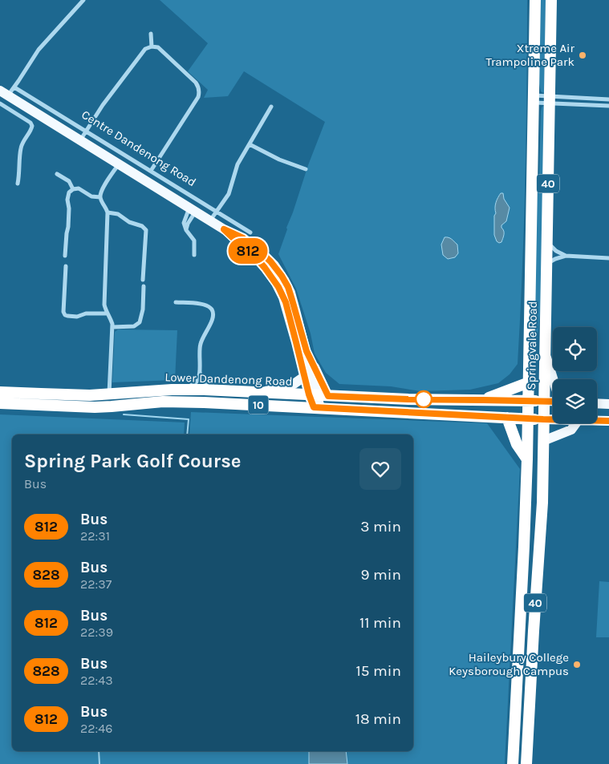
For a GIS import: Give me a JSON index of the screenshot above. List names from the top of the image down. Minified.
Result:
{"streets":{"highway":["40","Springvale Road","Lower Dandenong Road","10"],"main road":["Centre Dandenong Road"]},"crossings":[["Centre Dandenong Road","Lower Dandenong Road"],["Springvale Road","Lower Dandenong Road"],["Springvale Road","10"],["Lower Dandenong Road","10"]],"places":["Xtreme Air Trampoline Park","Haileybury College Keysborough Campus"],"lines":["bus line 812"],"page":{"on_map":"812","heading":["Spring Park Golf Course","Bus"],"list":[{"mark":"812","name":"Bus","note":"22:31","value":"3 min"},{"mark":"828","name":"Bus","note":"22:37","value":"9 min"},{"mark":"812","name":"Bus","note":"22:39","value":"11 min"},{"mark":"828","name":"Bus","note":"22:43","value":"15 min"},{"mark":"812","name":"Bus","note":"22:46","value":"18 min"}]}}
